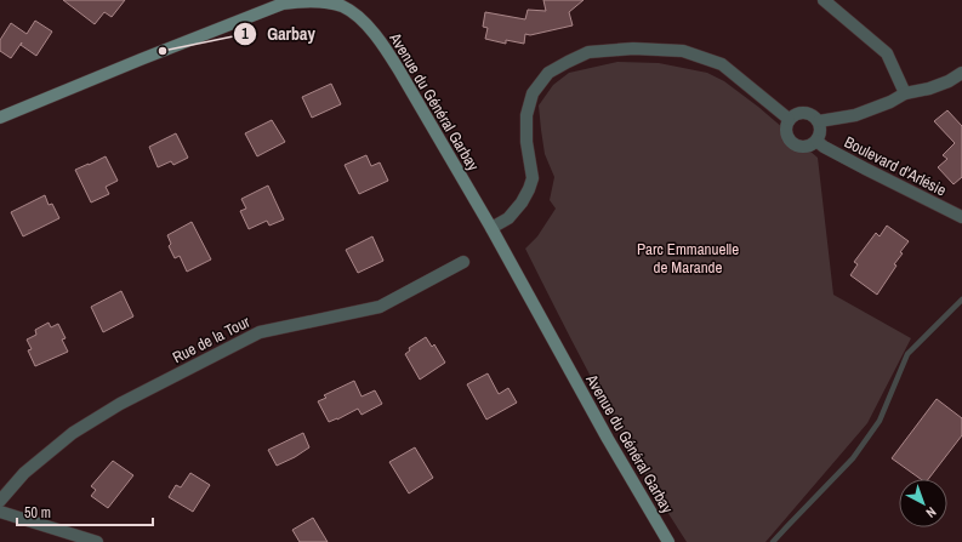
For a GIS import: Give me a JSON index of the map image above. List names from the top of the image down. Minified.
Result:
{"streets":{"main road":["Avenue du Général Garbay"],"street":["Boulevard d'Arlésie","Rue de la Tour"]},"parks":["Parc Emmanuelle de Marande"],"places":["Garbay"],"scale_bar":"50 m","north":"bottom right"}
